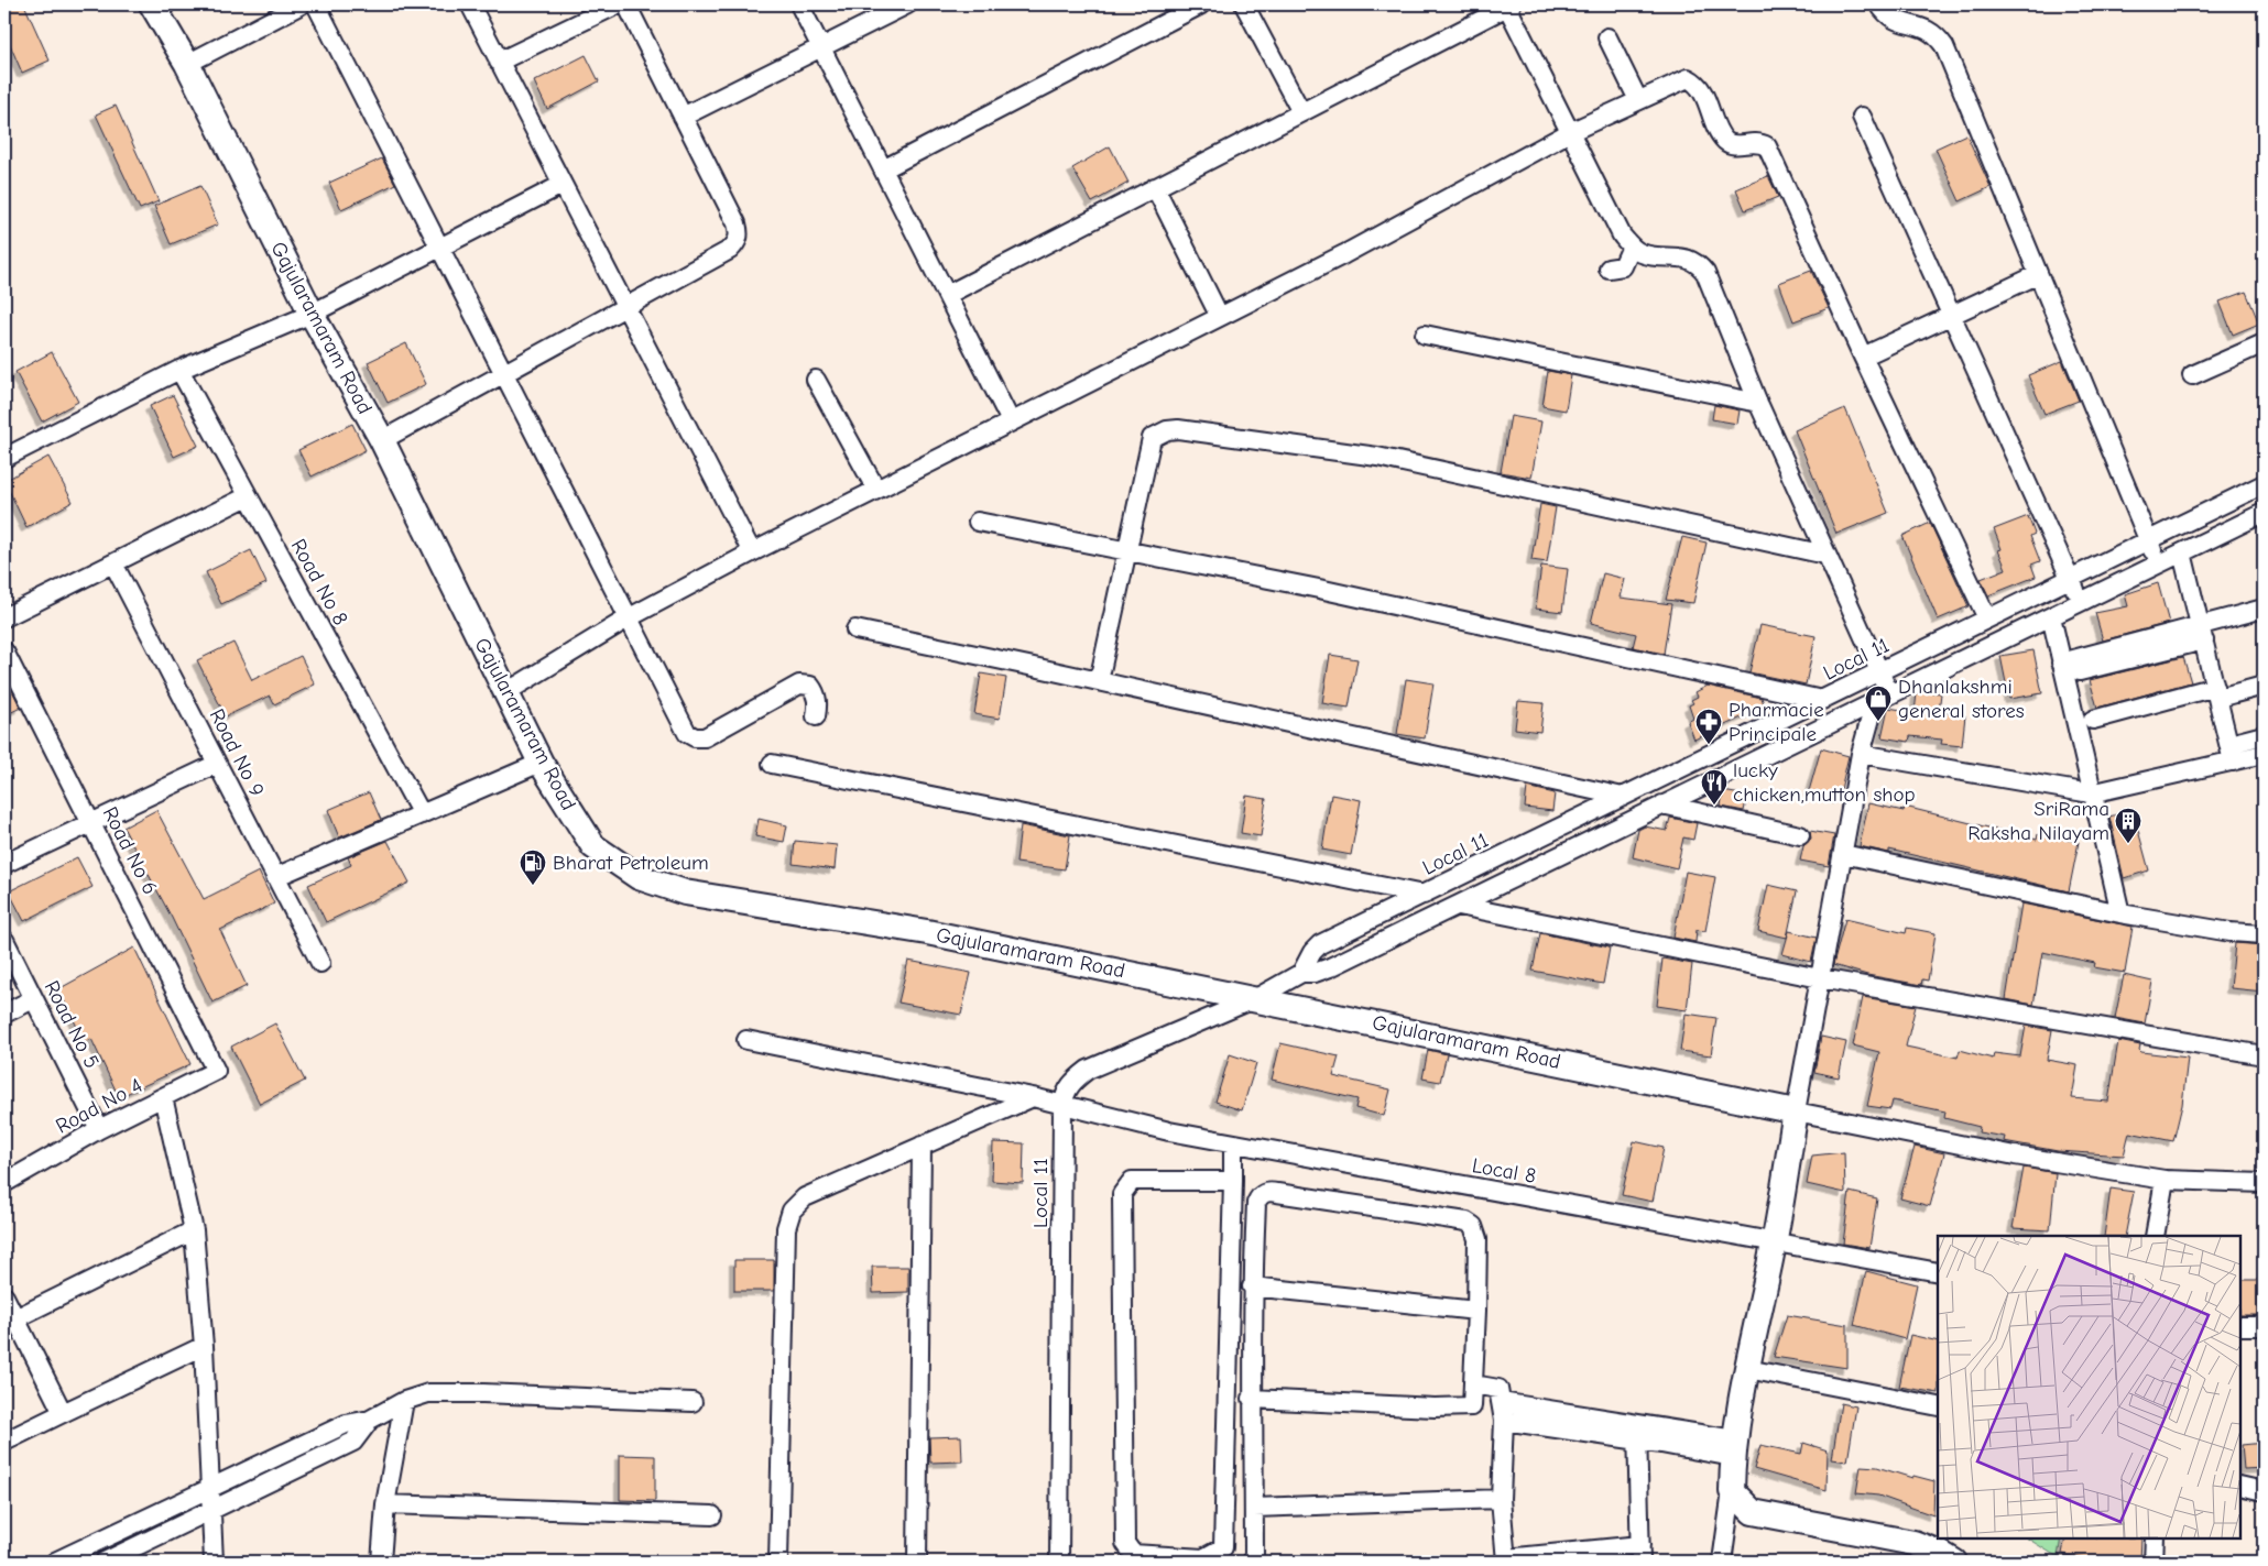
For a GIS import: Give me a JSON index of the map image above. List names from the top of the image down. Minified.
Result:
{"streets":{"main road":["Gajularamaram Road"],"street":["Road No 8","Local 11","Road No 9","Road No 6","Road No 5","Road No 4","Local 8"]},"crossings":[["Gajularamaram Road","Local 11"],["Local 11","Local 8"],["Road No 6","Road No 4"],["Road No 5","Road No 4"]],"places":{"shop":["Dhanlakshmi general stores"],"pharmacy":["Pharmacie Principale"],"restaurant":["lucky chicken,mutton shop"],"building":["SriRama Raksha Nilayam"],"fuel station":["Bharat Petroleum"]}}
